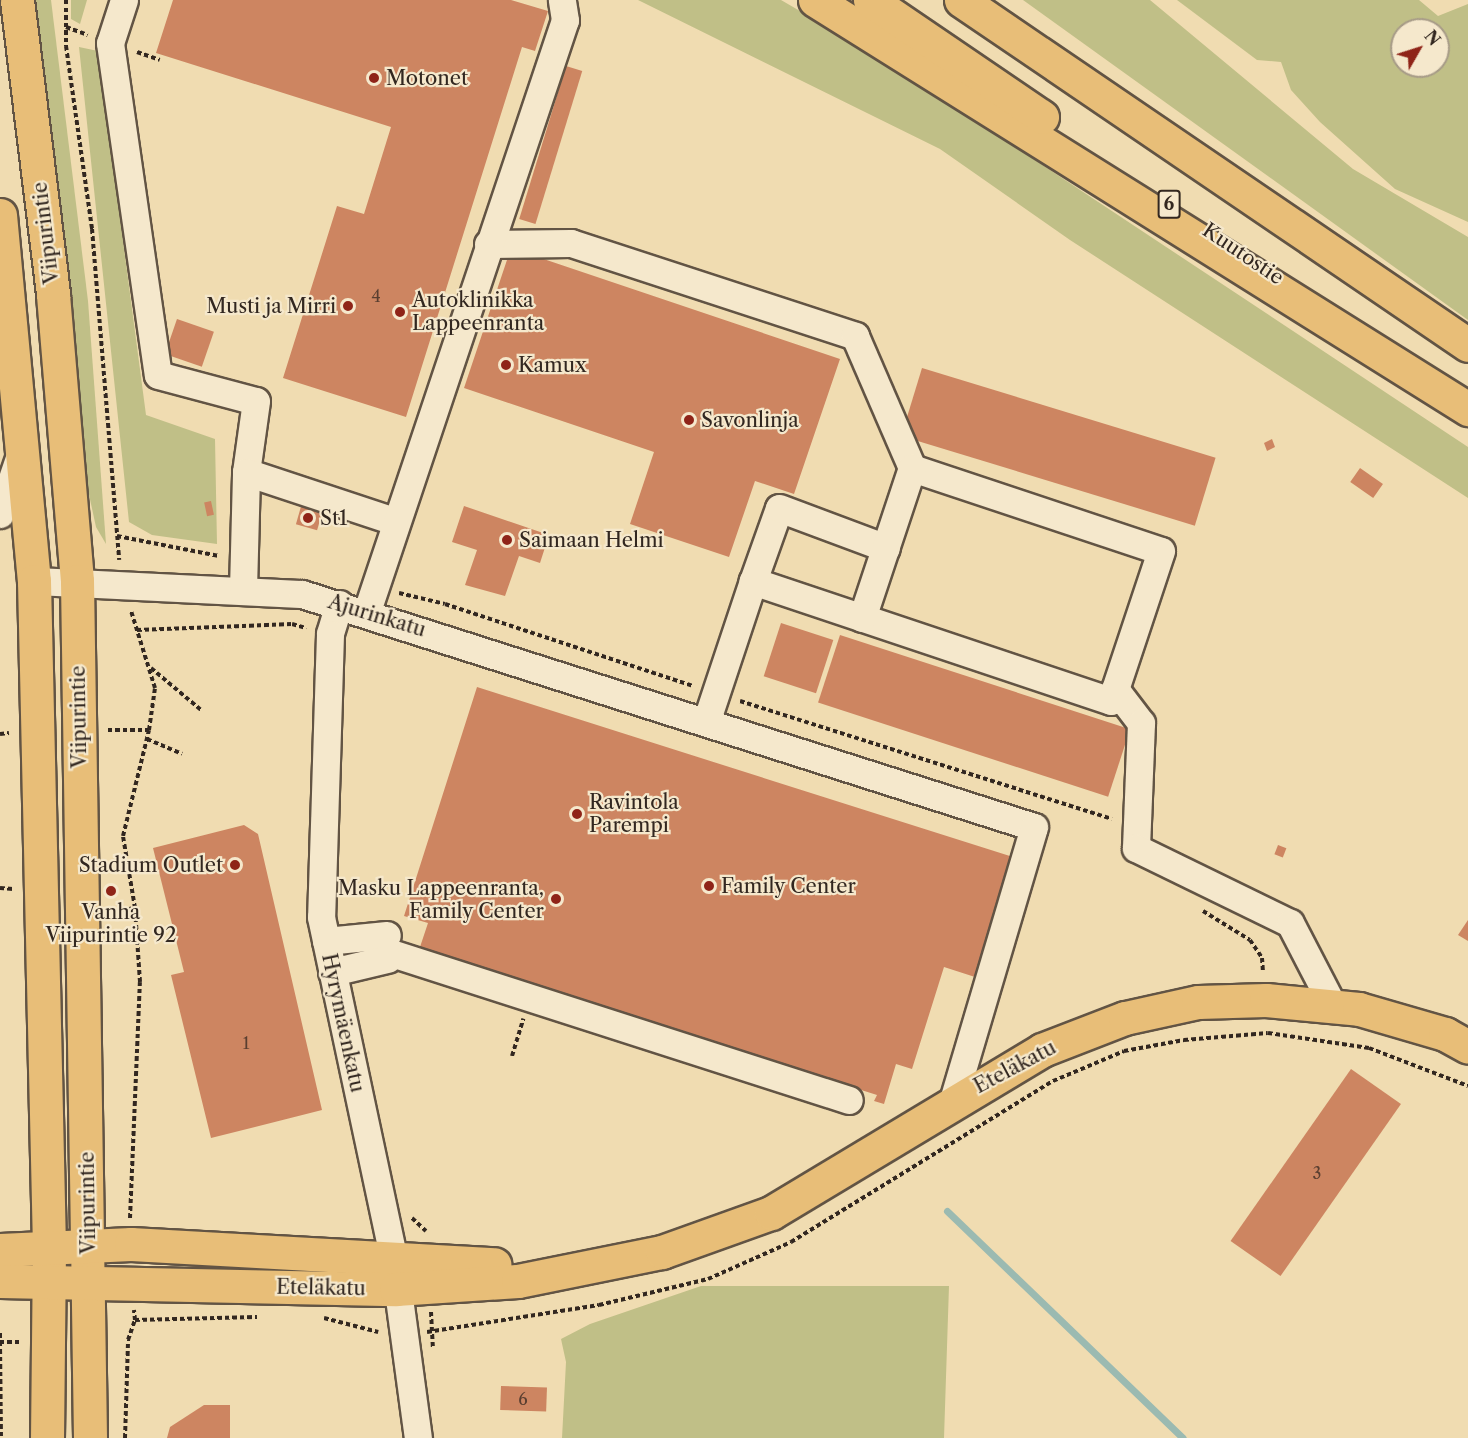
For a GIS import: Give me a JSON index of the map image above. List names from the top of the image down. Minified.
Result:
{"streets":{"main road":["6","Viipurintie","Kuutostie","Eteläkatu"],"street":["Ajurinkatu","Hyrymäenkatu"]},"crossings":[["Viipurintie","Ajurinkatu"],["Viipurintie","Eteläkatu"],["Ajurinkatu","Hyrymäenkatu"],["Ajurinkatu","Eteläkatu"],["Hyrymäenkatu","Eteläkatu"]],"places":["Motonet","Musti ja Mirri","Autoklinikka Lappeenranta","Kamux","Savonlinja","St1","Saimaan Helmi","Ravintola Parempi","Stadium Outlet","Family Center","Vanha Viipurintie 92","Masku Lappeenranta, Family Center"],"house_numbers":["4","1","3","6"],"north":"top right"}
